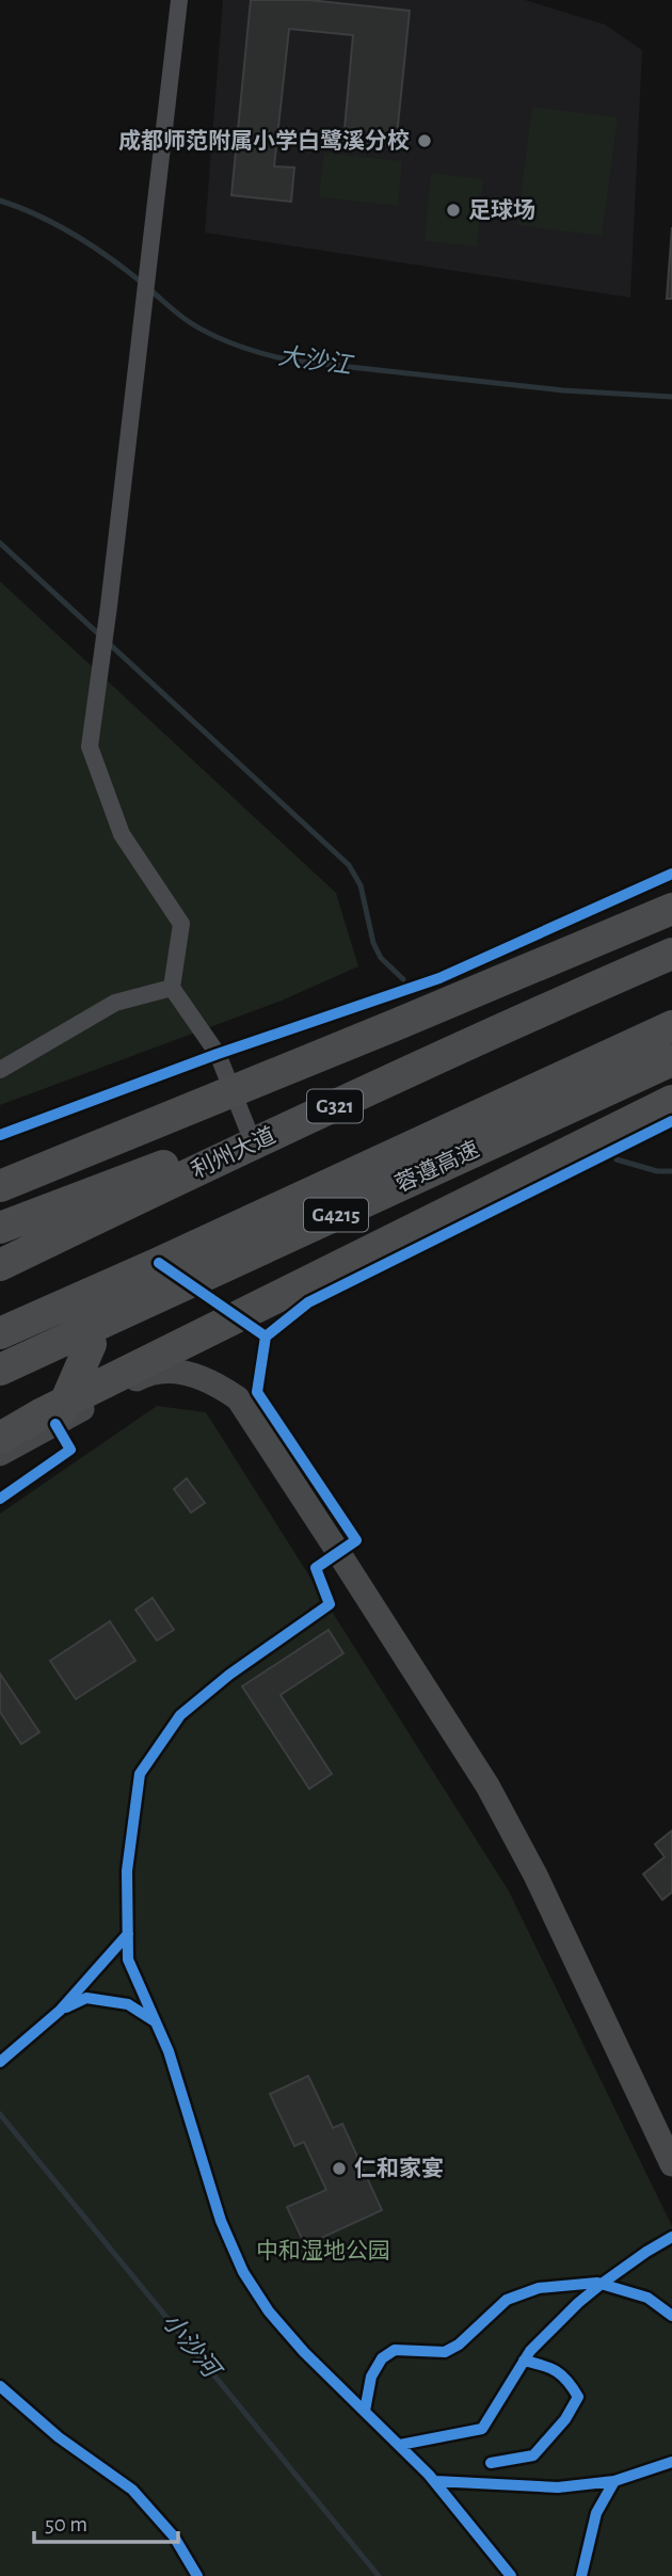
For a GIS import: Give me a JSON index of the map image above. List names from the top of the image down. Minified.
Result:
{"streets":{"highway":["G321","利州大道","蓉遵高速","G4215"]},"water":["大沙江","小沙河"],"parks":["中和湿地公园"],"places":["成都师范附属小学白鹭溪分校","足球场","仁和家宴"],"scale_bar":"50 m"}
